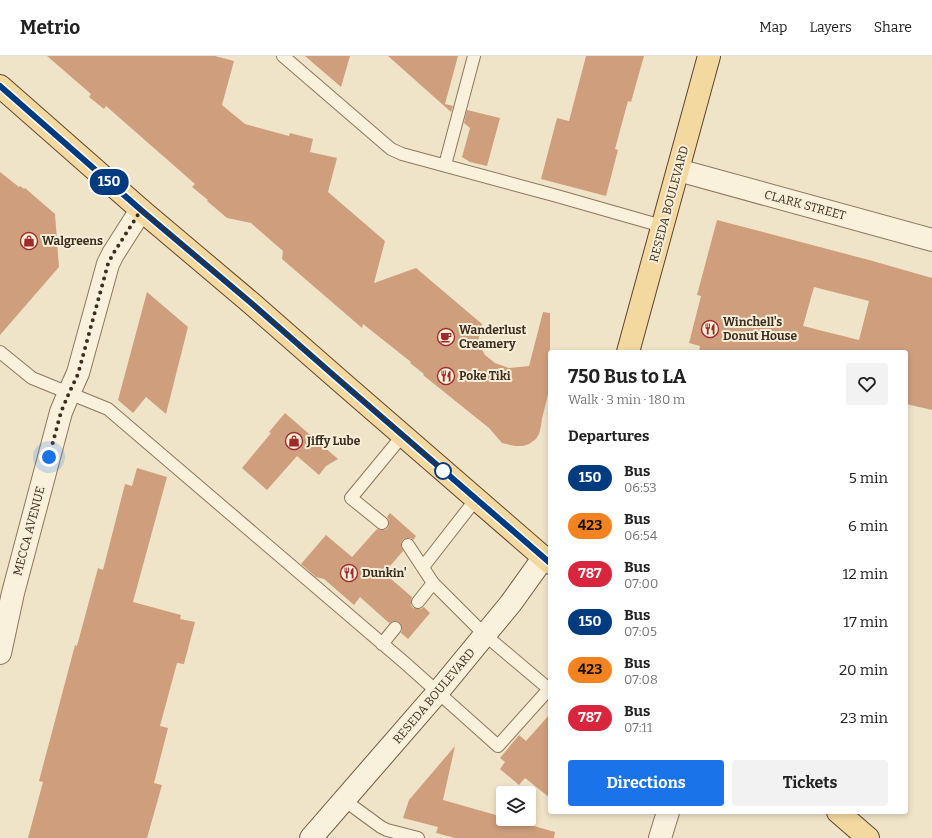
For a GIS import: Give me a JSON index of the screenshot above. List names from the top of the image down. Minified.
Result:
{"streets":{"main road":["RESEDA BOULEVARD"],"street":["CLARK STREET","MECCA AVENUE"]},"crossings":[["RESEDA BOULEVARD","CLARK STREET"]],"places":{"shop":["Walgreens","Jiffy Lube"],"restaurant":["Winchell's Donut House","Poke Tiki","Dunkin'"],"cafe":["Wanderlust Creamery"]},"lines":["bus line 150"],"page":{"header":"Metrio","nav":["Map","Layers","Share"],"on_map":"150","heading":[["750 Bus to LA","Walk · 3 min · 180 m"],"Departures"],"list":[{"mark":"150","name":"Bus","note":"06:53","value":"5 min"},{"mark":"423","name":"Bus","note":"06:54","value":"6 min"},{"mark":"787","name":"Bus","note":"07:00","value":"12 min"},{"mark":"150","name":"Bus","note":"07:05","value":"17 min"},{"mark":"423","name":"Bus","note":"07:08","value":"20 min"},{"mark":"787","name":"Bus","note":"07:11","value":"23 min"}],"buttons":["Directions","Tickets"]}}
